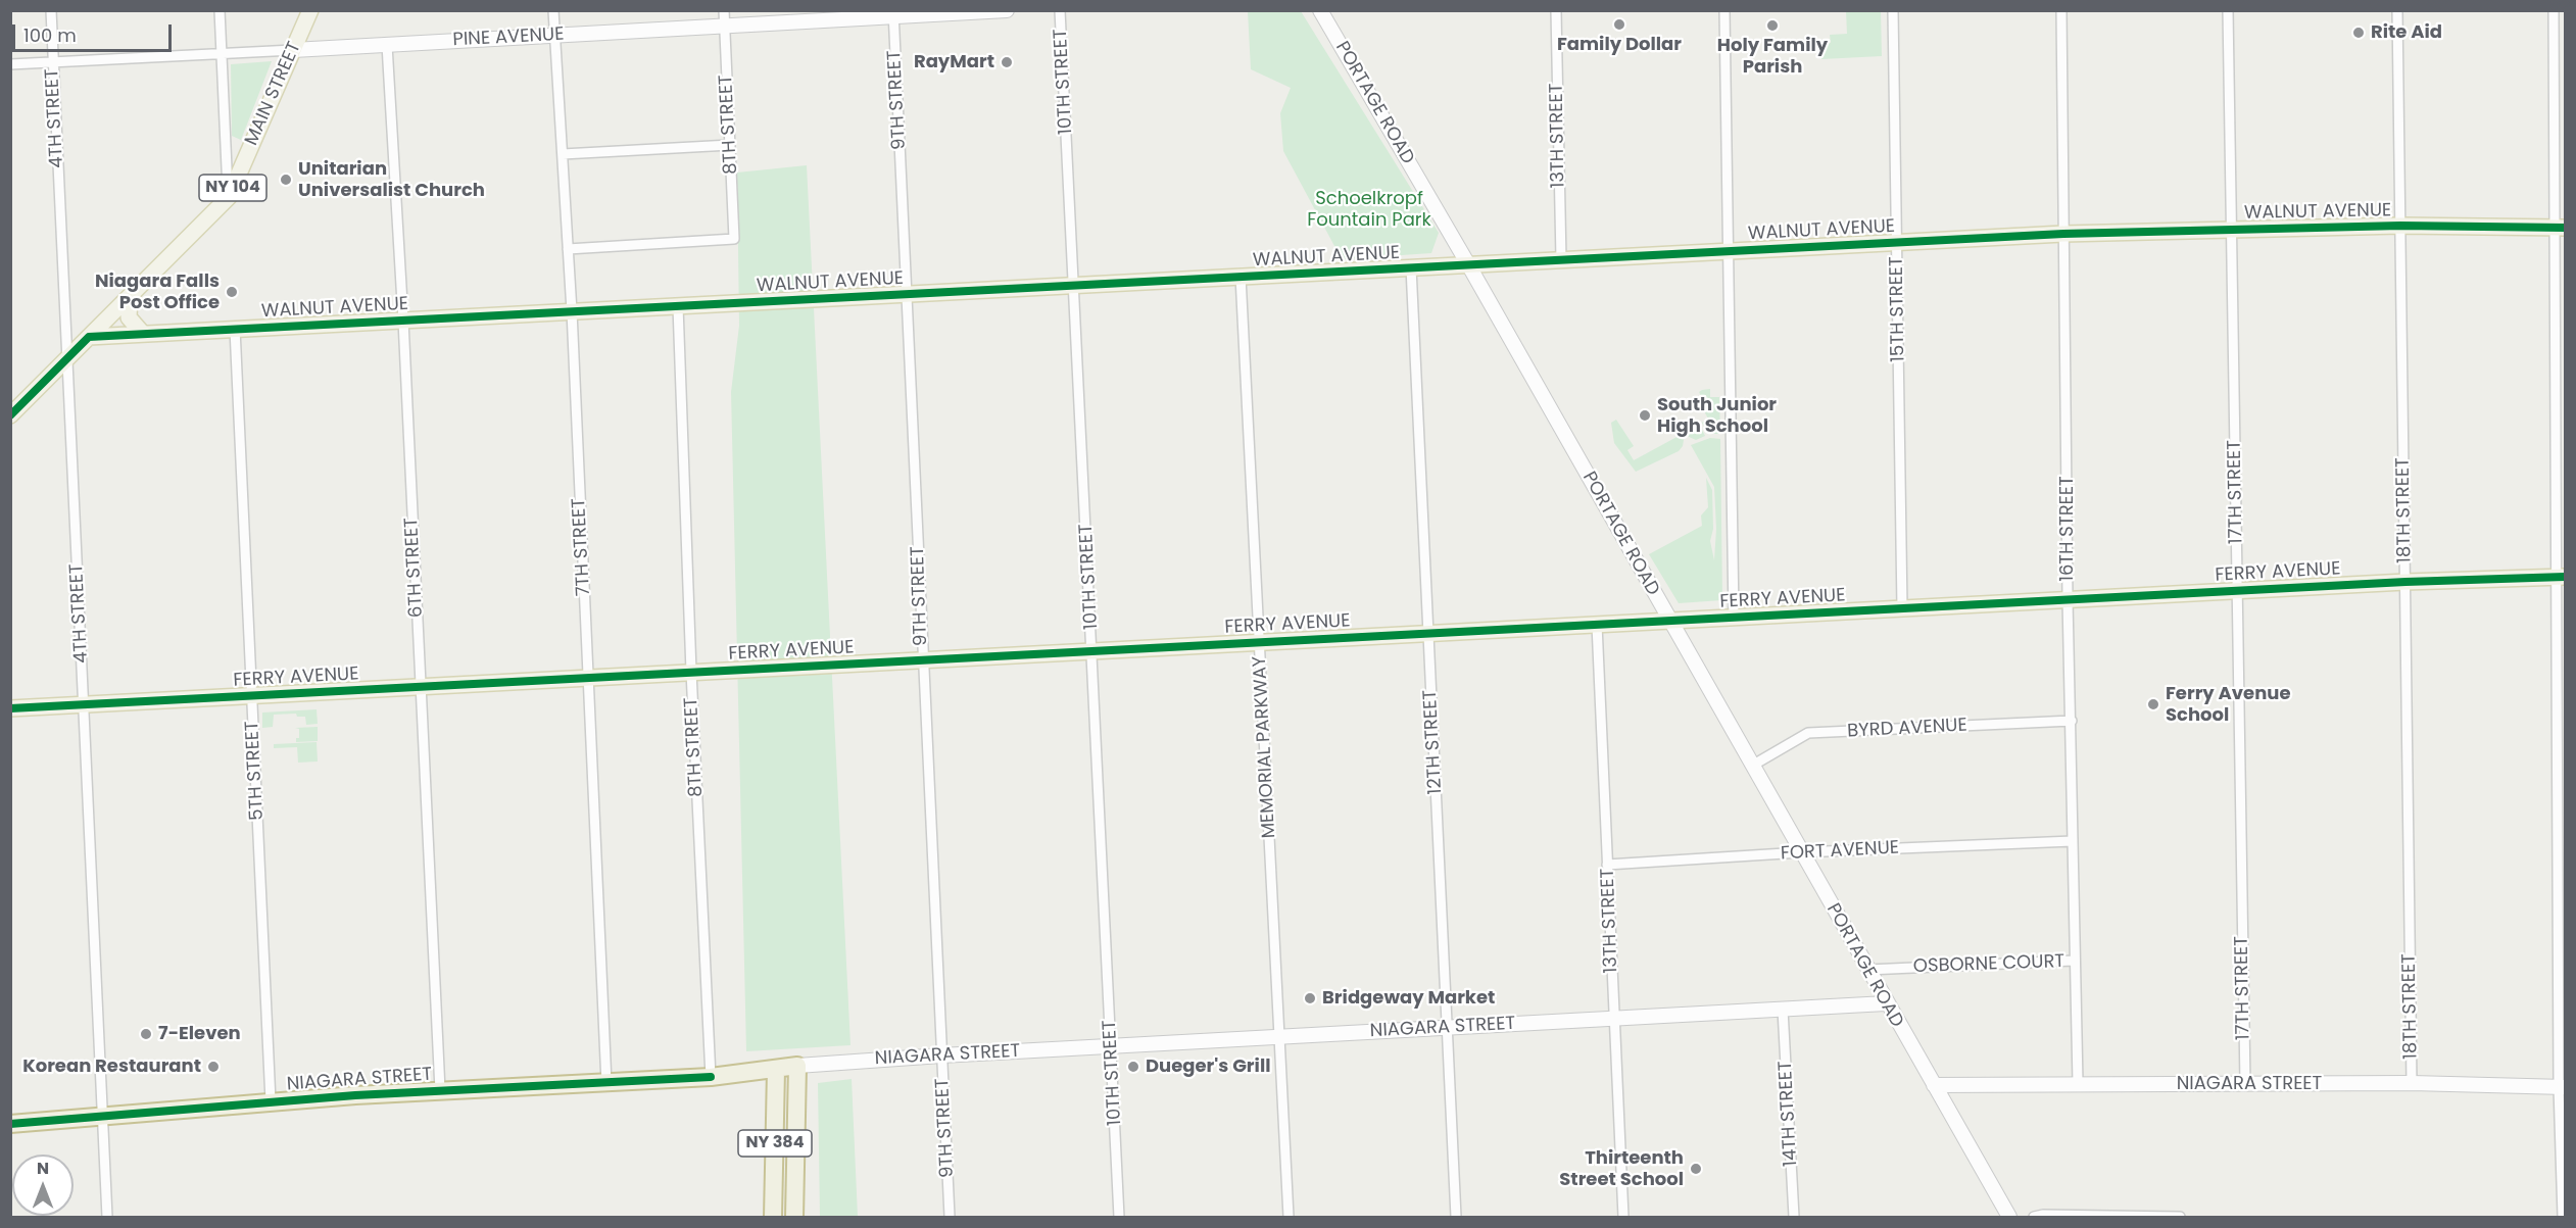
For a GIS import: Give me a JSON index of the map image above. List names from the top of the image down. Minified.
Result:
{"streets":{"highway":["NIAGARA STREET","NY 384"],"main road":["MAIN STREET","NY 104","WALNUT AVENUE","FERRY AVENUE"],"street":["PINE AVENUE","10TH STREET","9TH STREET","PORTAGE ROAD","4TH STREET","8TH STREET","13TH STREET","15TH STREET","17TH STREET","18TH STREET","16TH STREET","7TH STREET","6TH STREET","BYRD AVENUE","12TH STREET","MEMORIAL PARKWAY","5TH STREET","FORT AVENUE","OSBORNE COURT","14TH STREET"]},"crossings":[["PINE AVENUE","MAIN STREET"],["PINE AVENUE","9TH STREET"],["PINE AVENUE","4TH STREET"],["PINE AVENUE","8TH STREET"],["PINE AVENUE","7TH STREET"],["PINE AVENUE","6TH STREET"],["10TH STREET","WALNUT AVENUE"],["10TH STREET","FERRY AVENUE"],["10TH STREET","NIAGARA STREET"],["MAIN STREET","4TH STREET"],["MAIN STREET","WALNUT AVENUE"],["9TH STREET","WALNUT AVENUE"],["9TH STREET","FERRY AVENUE"],["9TH STREET","NIAGARA STREET"],["PORTAGE ROAD","WALNUT AVENUE"],["PORTAGE ROAD","FERRY AVENUE"],["PORTAGE ROAD","BYRD AVENUE"],["PORTAGE ROAD","FORT AVENUE"],["PORTAGE ROAD","OSBORNE COURT"],["PORTAGE ROAD","NIAGARA STREET"],["4TH STREET","FERRY AVENUE"],["4TH STREET","NIAGARA STREET"],["8TH STREET","WALNUT AVENUE"],["8TH STREET","7TH STREET"],["8TH STREET","FERRY AVENUE"],["8TH STREET","NIAGARA STREET"],["13TH STREET","WALNUT AVENUE"],["13TH STREET","FERRY AVENUE"],["13TH STREET","FORT AVENUE"],["13TH STREET","NIAGARA STREET"],["WALNUT AVENUE","15TH STREET"],["WALNUT AVENUE","17TH STREET"],["WALNUT AVENUE","18TH STREET"],["WALNUT AVENUE","16TH STREET"],["WALNUT AVENUE","7TH STREET"],["WALNUT AVENUE","6TH STREET"],["WALNUT AVENUE","12TH STREET"],["WALNUT AVENUE","MEMORIAL PARKWAY"],["WALNUT AVENUE","5TH STREET"],["15TH STREET","FERRY AVENUE"],["17TH STREET","FERRY AVENUE"],["17TH STREET","NIAGARA STREET"],["18TH STREET","FERRY AVENUE"],["18TH STREET","NIAGARA STREET"],["16TH STREET","FERRY AVENUE"],["16TH STREET","BYRD AVENUE"],["16TH STREET","FORT AVENUE"],["16TH STREET","OSBORNE COURT"],["16TH STREET","NIAGARA STREET"],["7TH STREET","FERRY AVENUE"],["7TH STREET","NIAGARA STREET"],["6TH STREET","FERRY AVENUE"],["6TH STREET","NIAGARA STREET"],["FERRY AVENUE","12TH STREET"],["FERRY AVENUE","MEMORIAL PARKWAY"],["FERRY AVENUE","5TH STREET"],["12TH STREET","NIAGARA STREET"],["MEMORIAL PARKWAY","NIAGARA STREET"],["5TH STREET","NIAGARA STREET"],["NIAGARA STREET","14TH STREET"],["NIAGARA STREET","NY 384"]],"parks":["Schoelkropf Fountain Park"],"places":["Family Dollar","Holy Family Parish","Rite Aid","RayMart","Unitarian Universalist Church","Niagara Falls Post Office","South Junior High School","Ferry Avenue School","Bridgeway Market","7-Eleven","Korean Restaurant","Dueger's Grill","Thirteenth Street School"],"scale_bar":"100 m","north":"top"}
